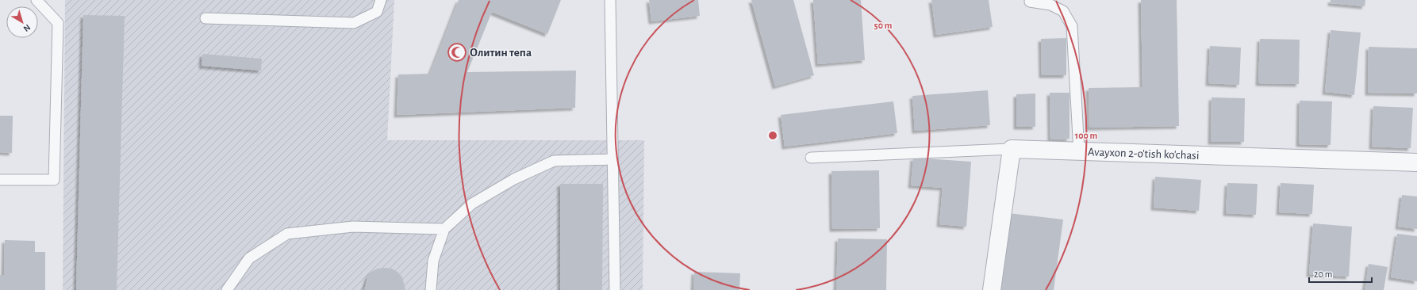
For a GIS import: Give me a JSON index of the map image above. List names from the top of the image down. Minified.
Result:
{"streets":{"street":["Avayxon 2-o'tish ko'chasi"]},"places":{"mosque":["Олитин тепа"]},"scale_bar":"20 m","north":"bottom right","rings":["50 m","100 m"]}
